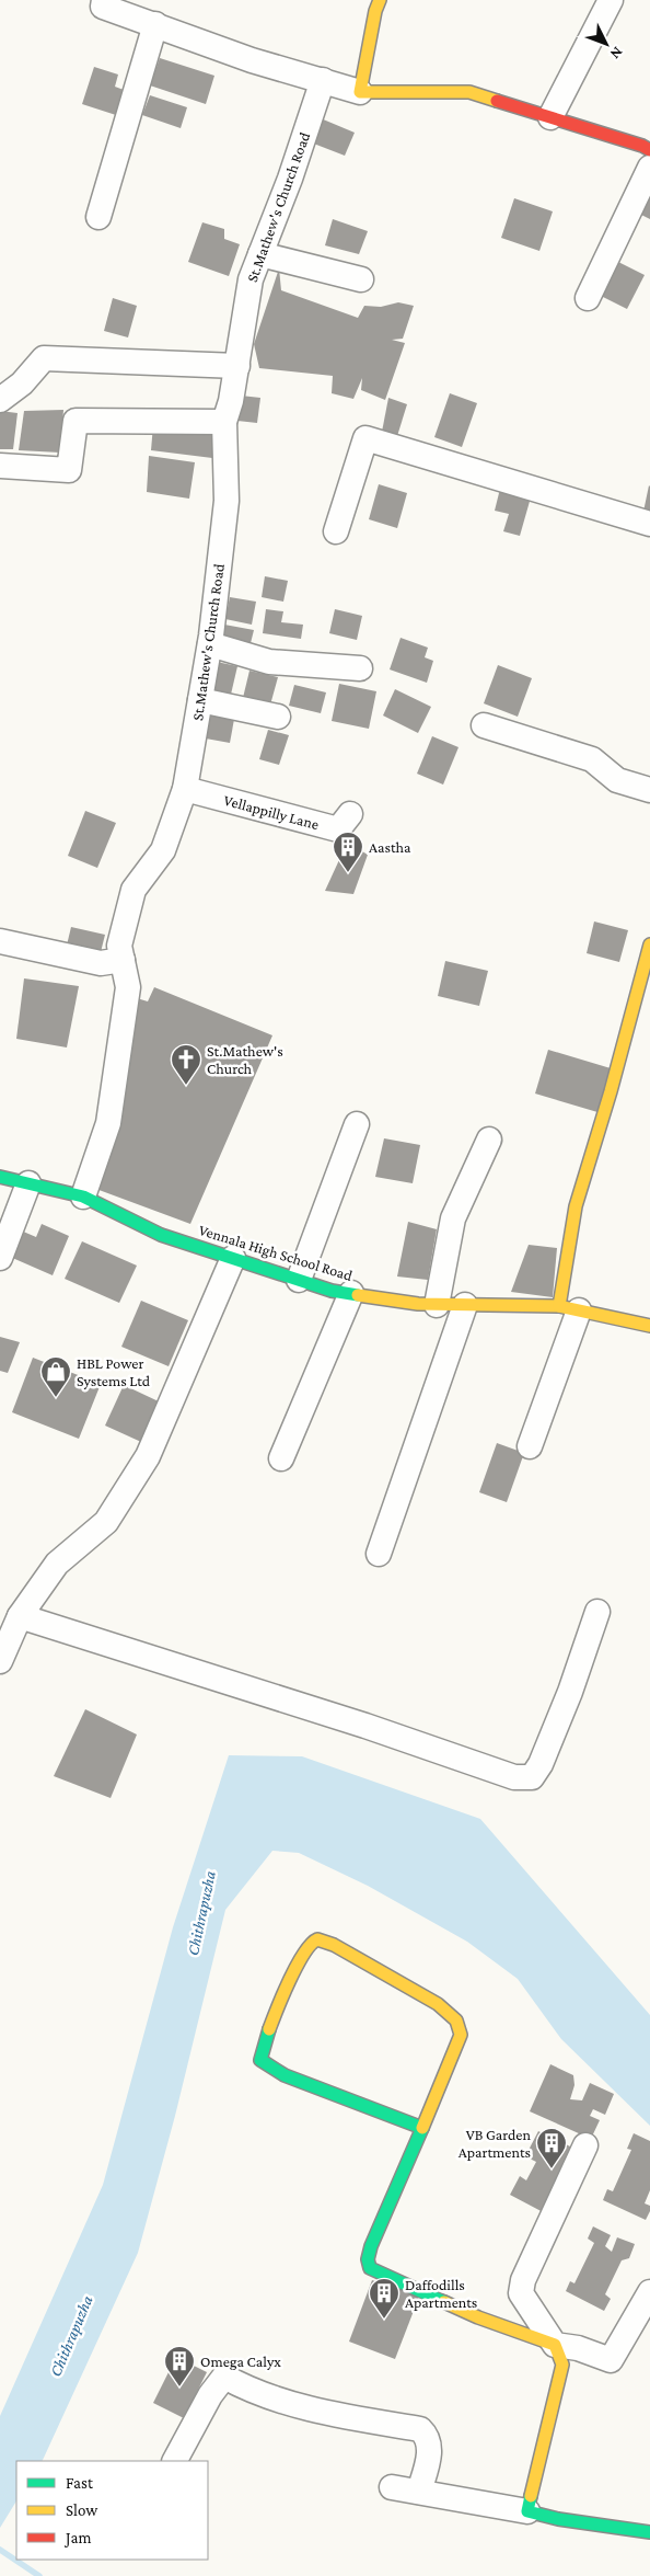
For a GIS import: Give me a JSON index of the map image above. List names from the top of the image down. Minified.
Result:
{"streets":{"street":["St.Mathew's Church Road","Vellappilly Lane","Vennala High School Road"]},"crossings":[["St.Mathew's Church Road","Vellappilly Lane"],["St.Mathew's Church Road","Vennala High School Road"]],"water":["Chithrapuzha"],"places":{"building":["Aastha","VB Garden Apartments","Daffodills Apartments","Omega Calyx"],"church":["St.Mathew's Church"],"shop":["HBL Power Systems Ltd"]},"legend":["Fast","Slow","Jam"],"north":"bottom right"}
